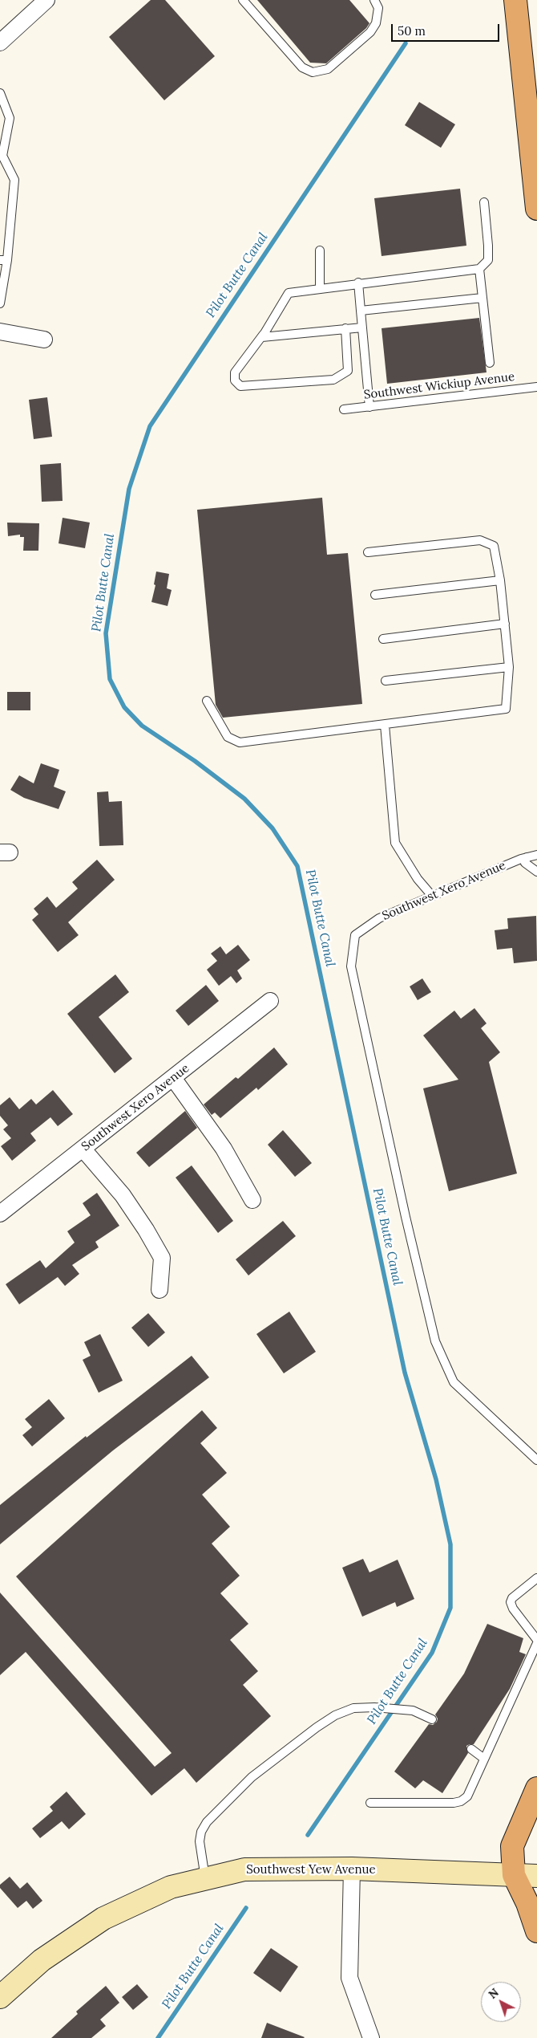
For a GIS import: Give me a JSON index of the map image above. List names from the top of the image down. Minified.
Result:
{"streets":{"main road":["Southwest Yew Avenue"],"street":["Southwest Xero Avenue"],"lane":["Southwest Wickiup Avenue"]},"water":["Pilot Butte Canal"],"scale_bar":"50 m","north":"top left"}
